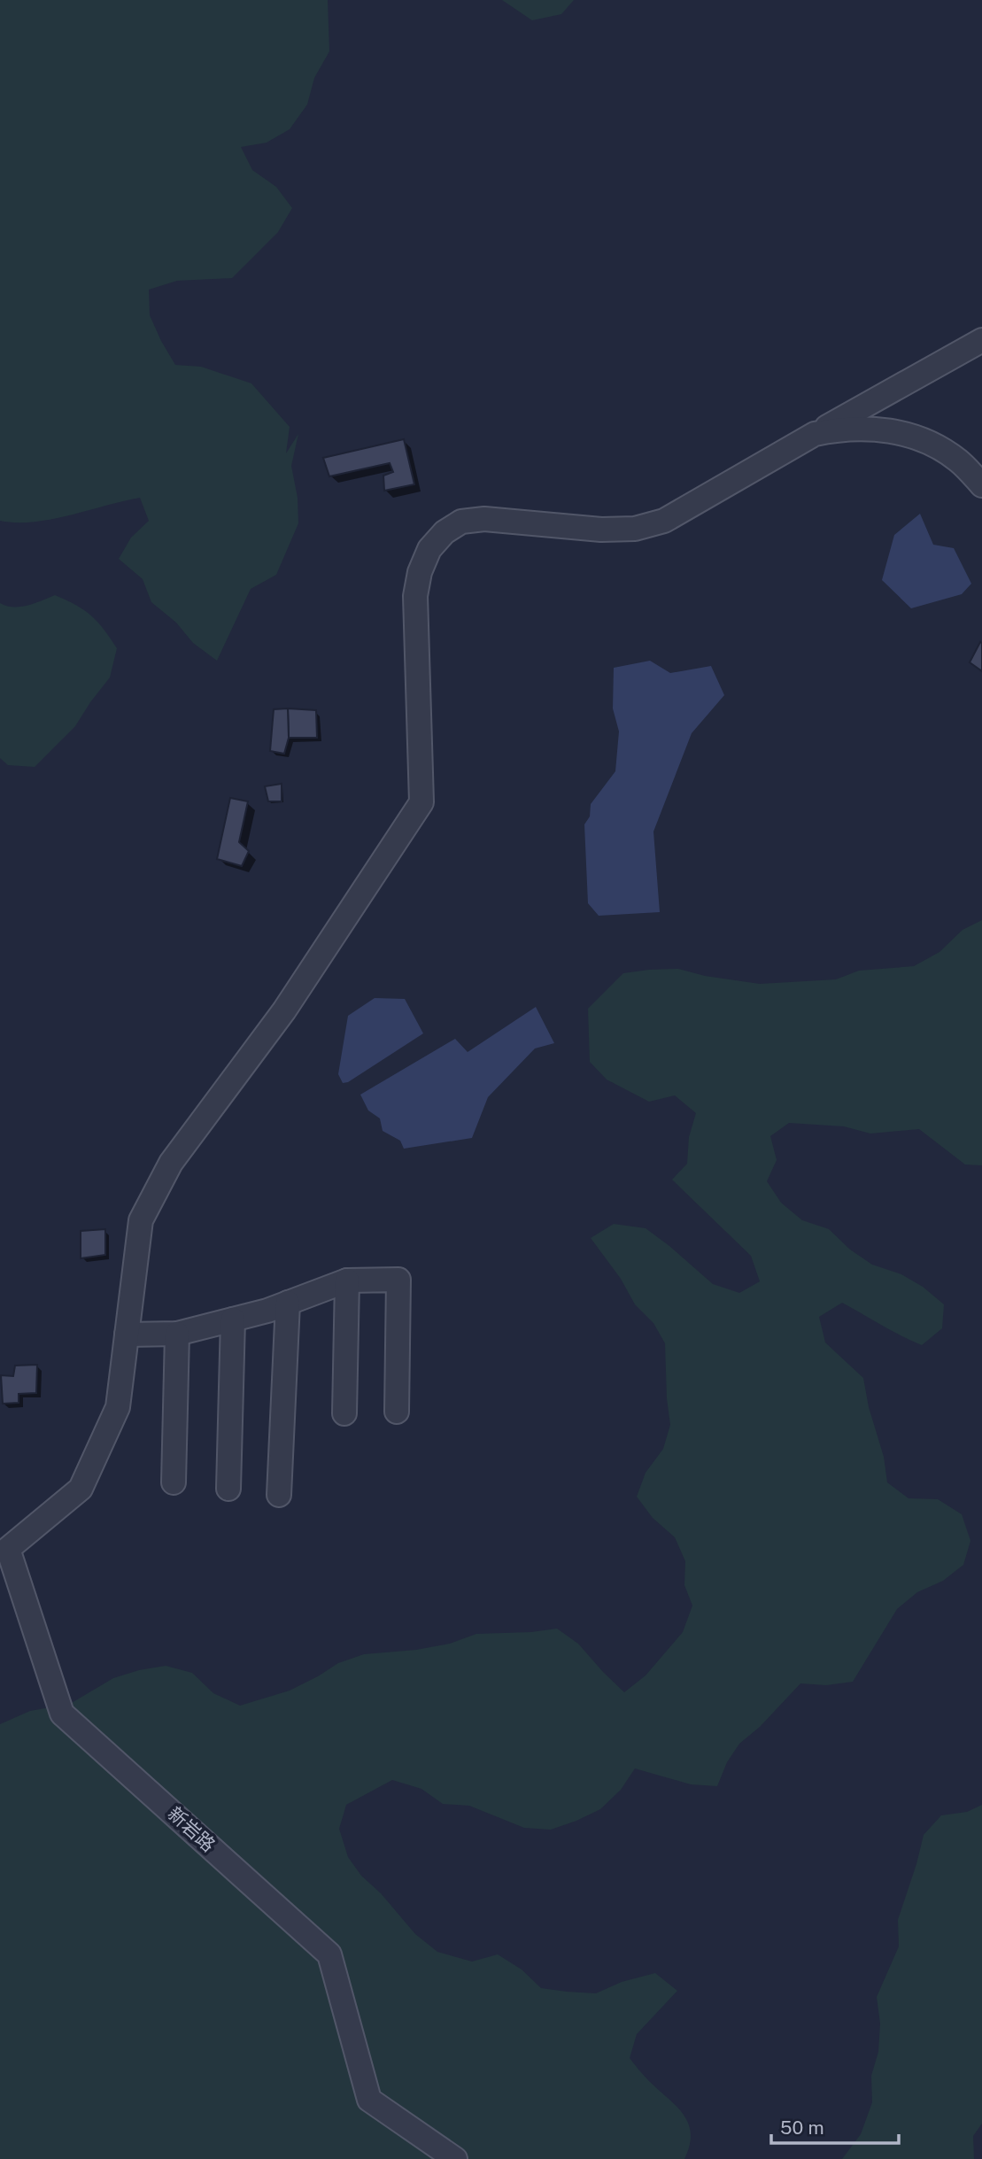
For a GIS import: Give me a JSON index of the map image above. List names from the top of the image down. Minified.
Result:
{"streets":{"street":["新岩路"]},"scale_bar":"50 m"}
